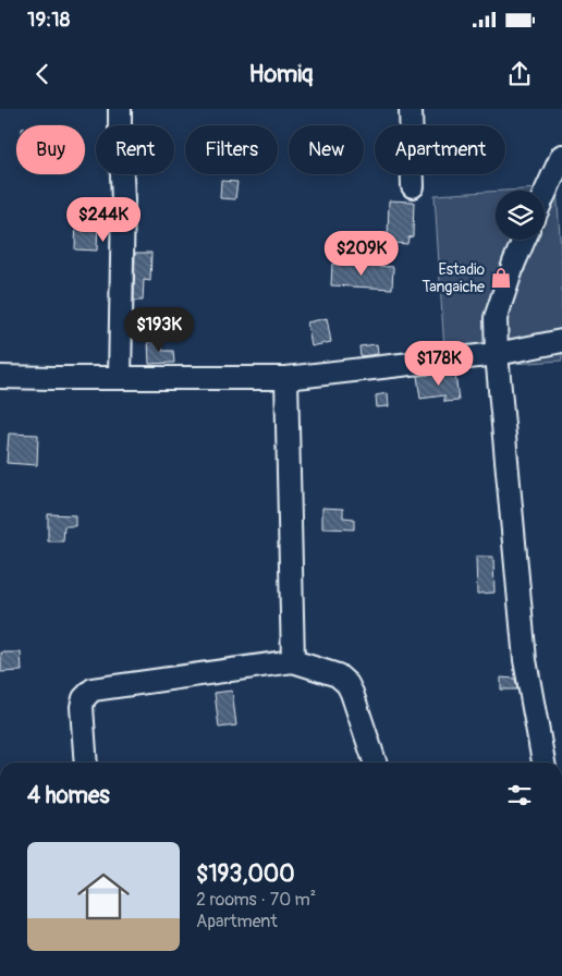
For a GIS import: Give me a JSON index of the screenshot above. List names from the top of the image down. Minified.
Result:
{"places":{"shop":["Estadio Tangaiche"]},"page":{"status":"19:18","header":"Homiq","chip":["Buy","Rent","Filters","New","Apartment"],"price":["$244K","$209K","$193K","$178K"],"heading":"4 homes","list":[{"name":"$193,000","note":"2 rooms · 70 m² · Apartment"}]}}
